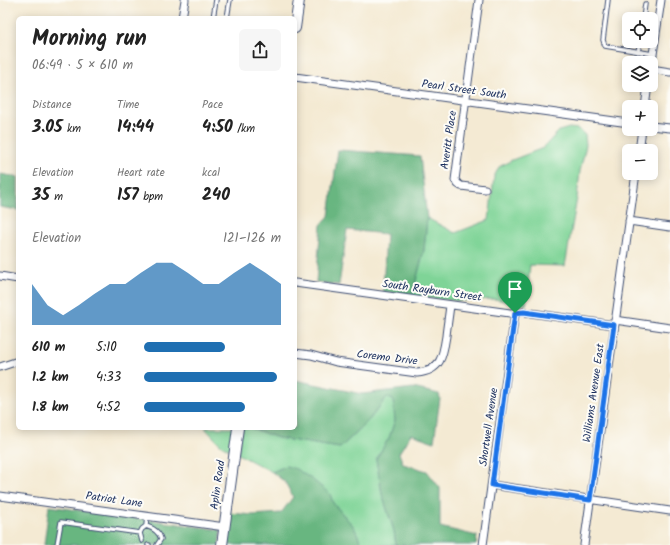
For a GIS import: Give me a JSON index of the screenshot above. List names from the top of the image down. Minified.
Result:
{"streets":{"street":["Pearl Street South","Averitt Place","South Rayburn Street","Coremo Drive","Williams Avenue East","Shortwell Avenue","Aplin Road","Patriot Lane"]},"crossings":[["Pearl Street South","Averitt Place"],["South Rayburn Street","Coremo Drive"],["South Rayburn Street","Williams Avenue East"],["South Rayburn Street","Shortwell Avenue"],["Aplin Road","Patriot Lane"]],"page":{"map_buttons":["+","−"],"heading":["Morning run","06:49 · 5 × 610 m"],"stats":[["Distance","3.05 km"],["Time","14:44"],["Pace","4:50 /km"],["Elevation","35 m"],["Heart rate","157 bpm"],["kcal","240"]],"chart":["Elevation","121–126 m"],"list":[{"name":"610 m","note":"5:10"},{"name":"1.2 km","note":"4:33"},{"name":"1.8 km","note":"4:52"}]}}
